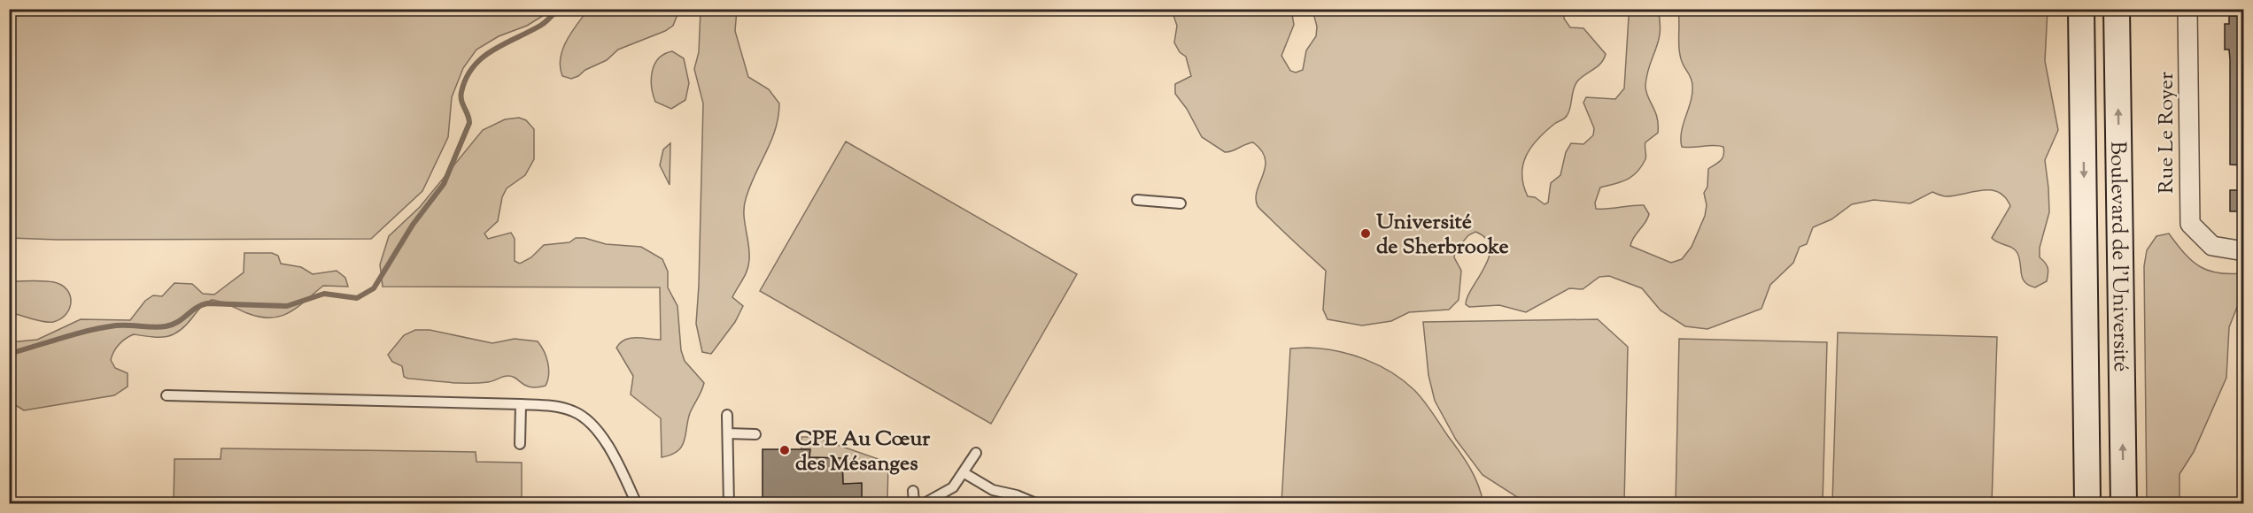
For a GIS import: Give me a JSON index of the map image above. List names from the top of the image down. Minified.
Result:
{"streets":{"main road":["Boulevard de l'Université"],"street":["Rue Le Royer"]},"places":["Université de Sherbrooke","CPE Au Cœur des Mésanges"]}
